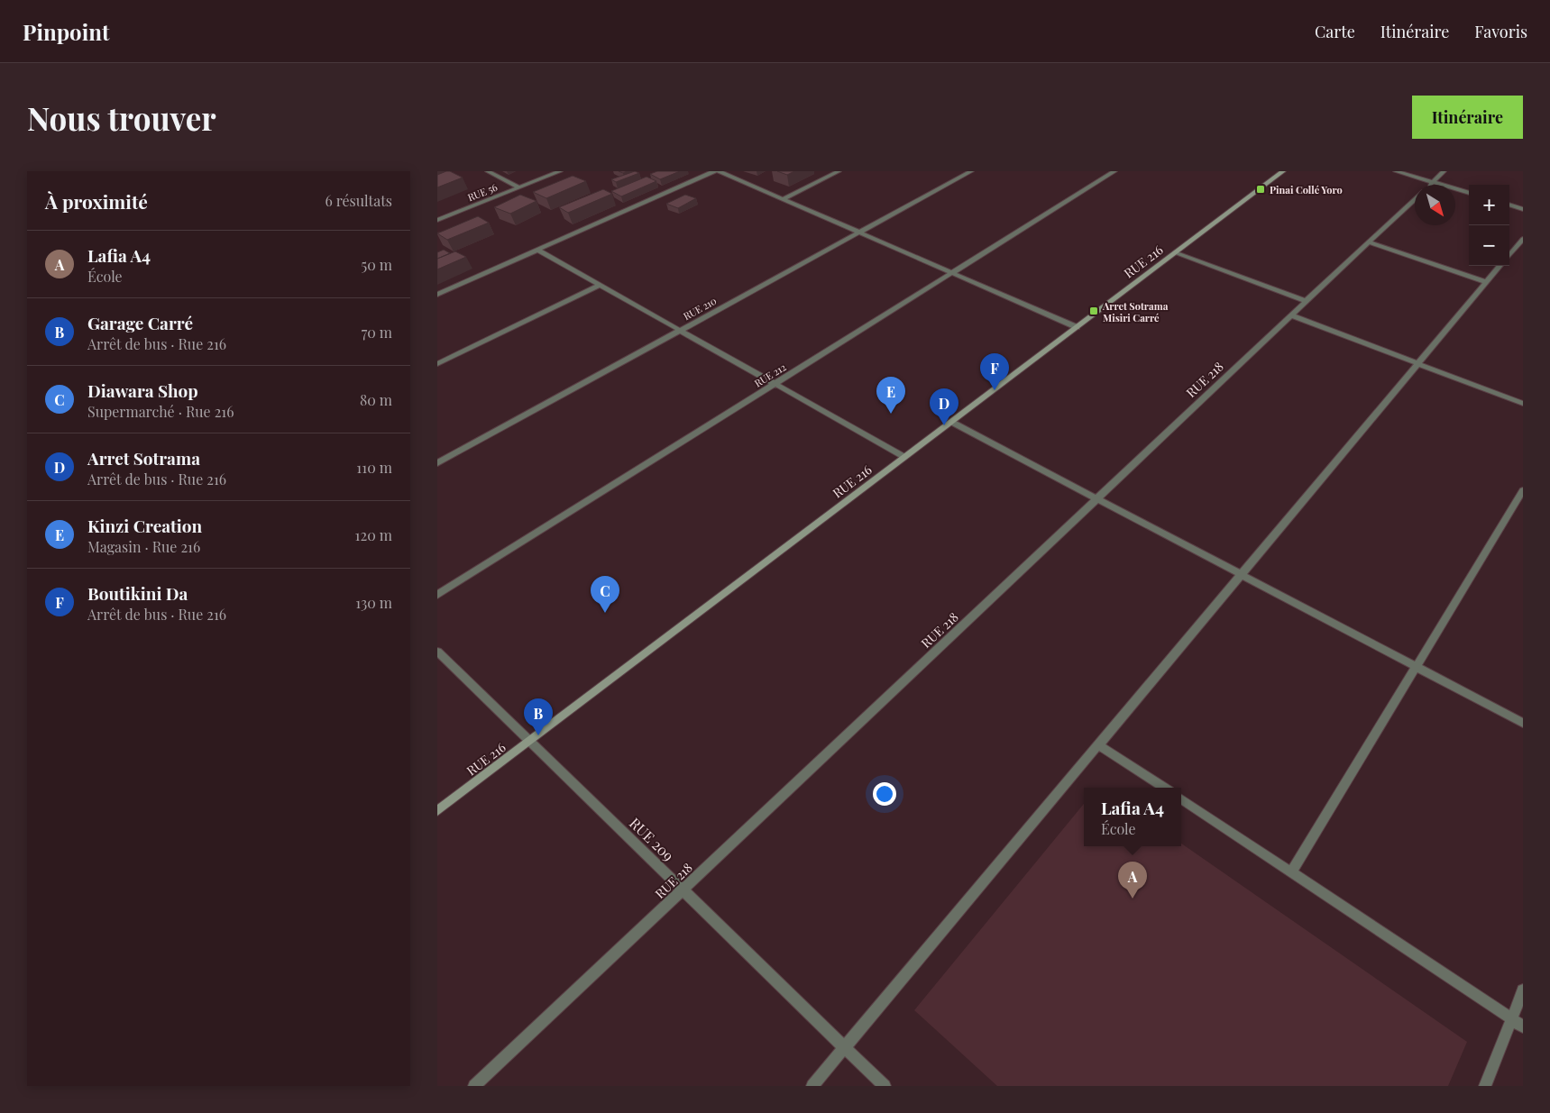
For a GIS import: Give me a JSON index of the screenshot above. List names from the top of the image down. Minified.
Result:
{"streets":{"street":["RUE 56","RUE 216","RUE 210","RUE 212","RUE 218","RUE 209"]},"crossings":[["RUE 216","RUE 209"],["RUE 218","RUE 209"]],"places":{"transit":["Pinai Collé Yoro","Arret Sotrama Misiri Carré"]},"north":"bottom right","page":{"header":"Pinpoint","nav":["Carte","Itinéraire","Favoris"],"buttons":"Itinéraire","title":"Nous trouver","heading":["À proximité","6 résultats"],"map_buttons":["+","−"],"list":[{"mark":"A","name":"Lafia A4","note":"École","value":"50 m"},{"mark":"B","name":"Garage Carré","note":"Arrêt de bus · Rue 216","value":"70 m"},{"mark":"C","name":"Diawara Shop","note":"Supermarché · Rue 216","value":"80 m"},{"mark":"D","name":"Arret Sotrama","note":"Arrêt de bus · Rue 216","value":"110 m"},{"mark":"E","name":"Kinzi Creation","note":"Magasin · Rue 216","value":"120 m"},{"mark":"F","name":"Boutikini Da","note":"Arrêt de bus · Rue 216","value":"130 m"}],"pins":["F","E","D","C","B","A"],"popup":["Lafia A4","École"]}}
